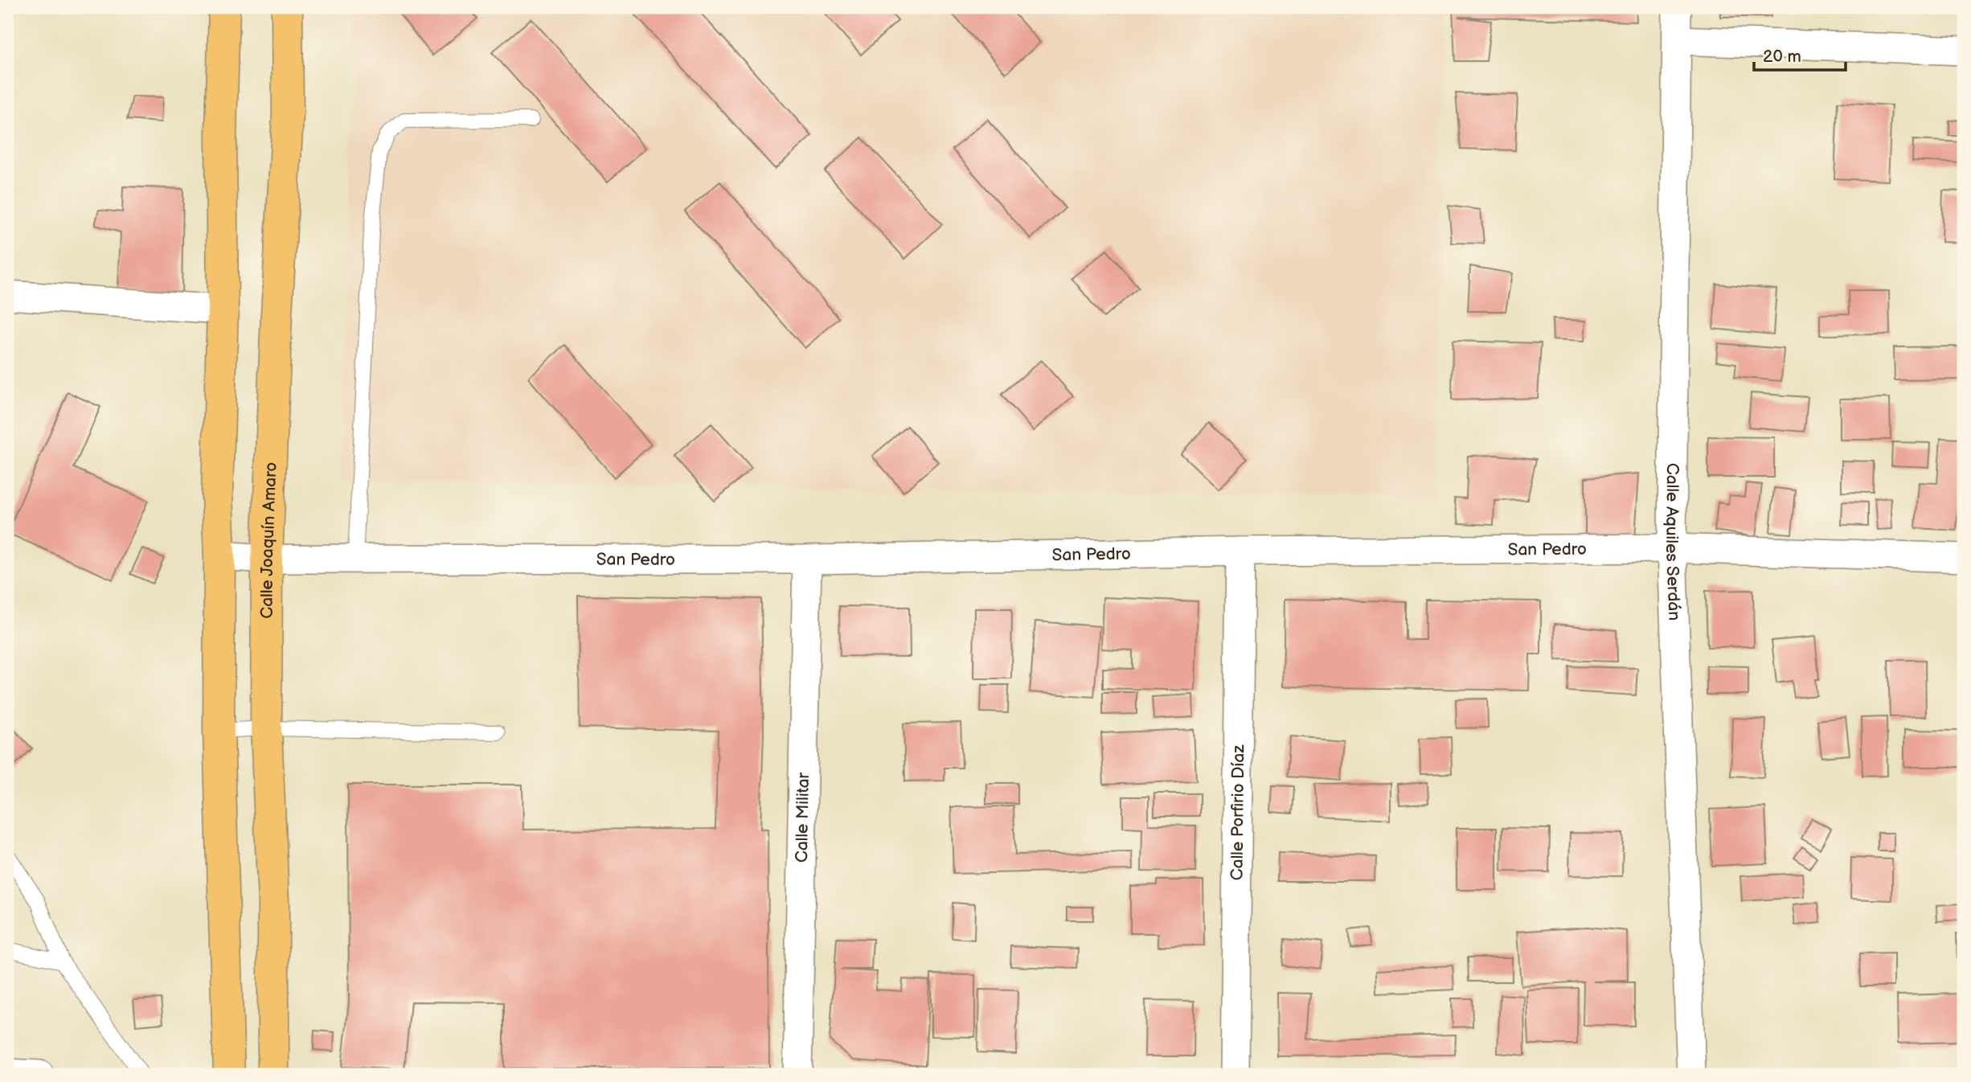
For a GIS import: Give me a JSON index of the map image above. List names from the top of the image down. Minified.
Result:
{"streets":{"main road":["Calle Joaquín Amaro"],"street":["Calle Aquiles Serdán","San Pedro","Calle Porfirio Díaz","Calle Militar"]},"crossings":[["Calle Joaquín Amaro","San Pedro"],["Calle Aquiles Serdán","San Pedro"],["San Pedro","Calle Porfirio Díaz"],["San Pedro","Calle Militar"]],"scale_bar":"20 m"}
